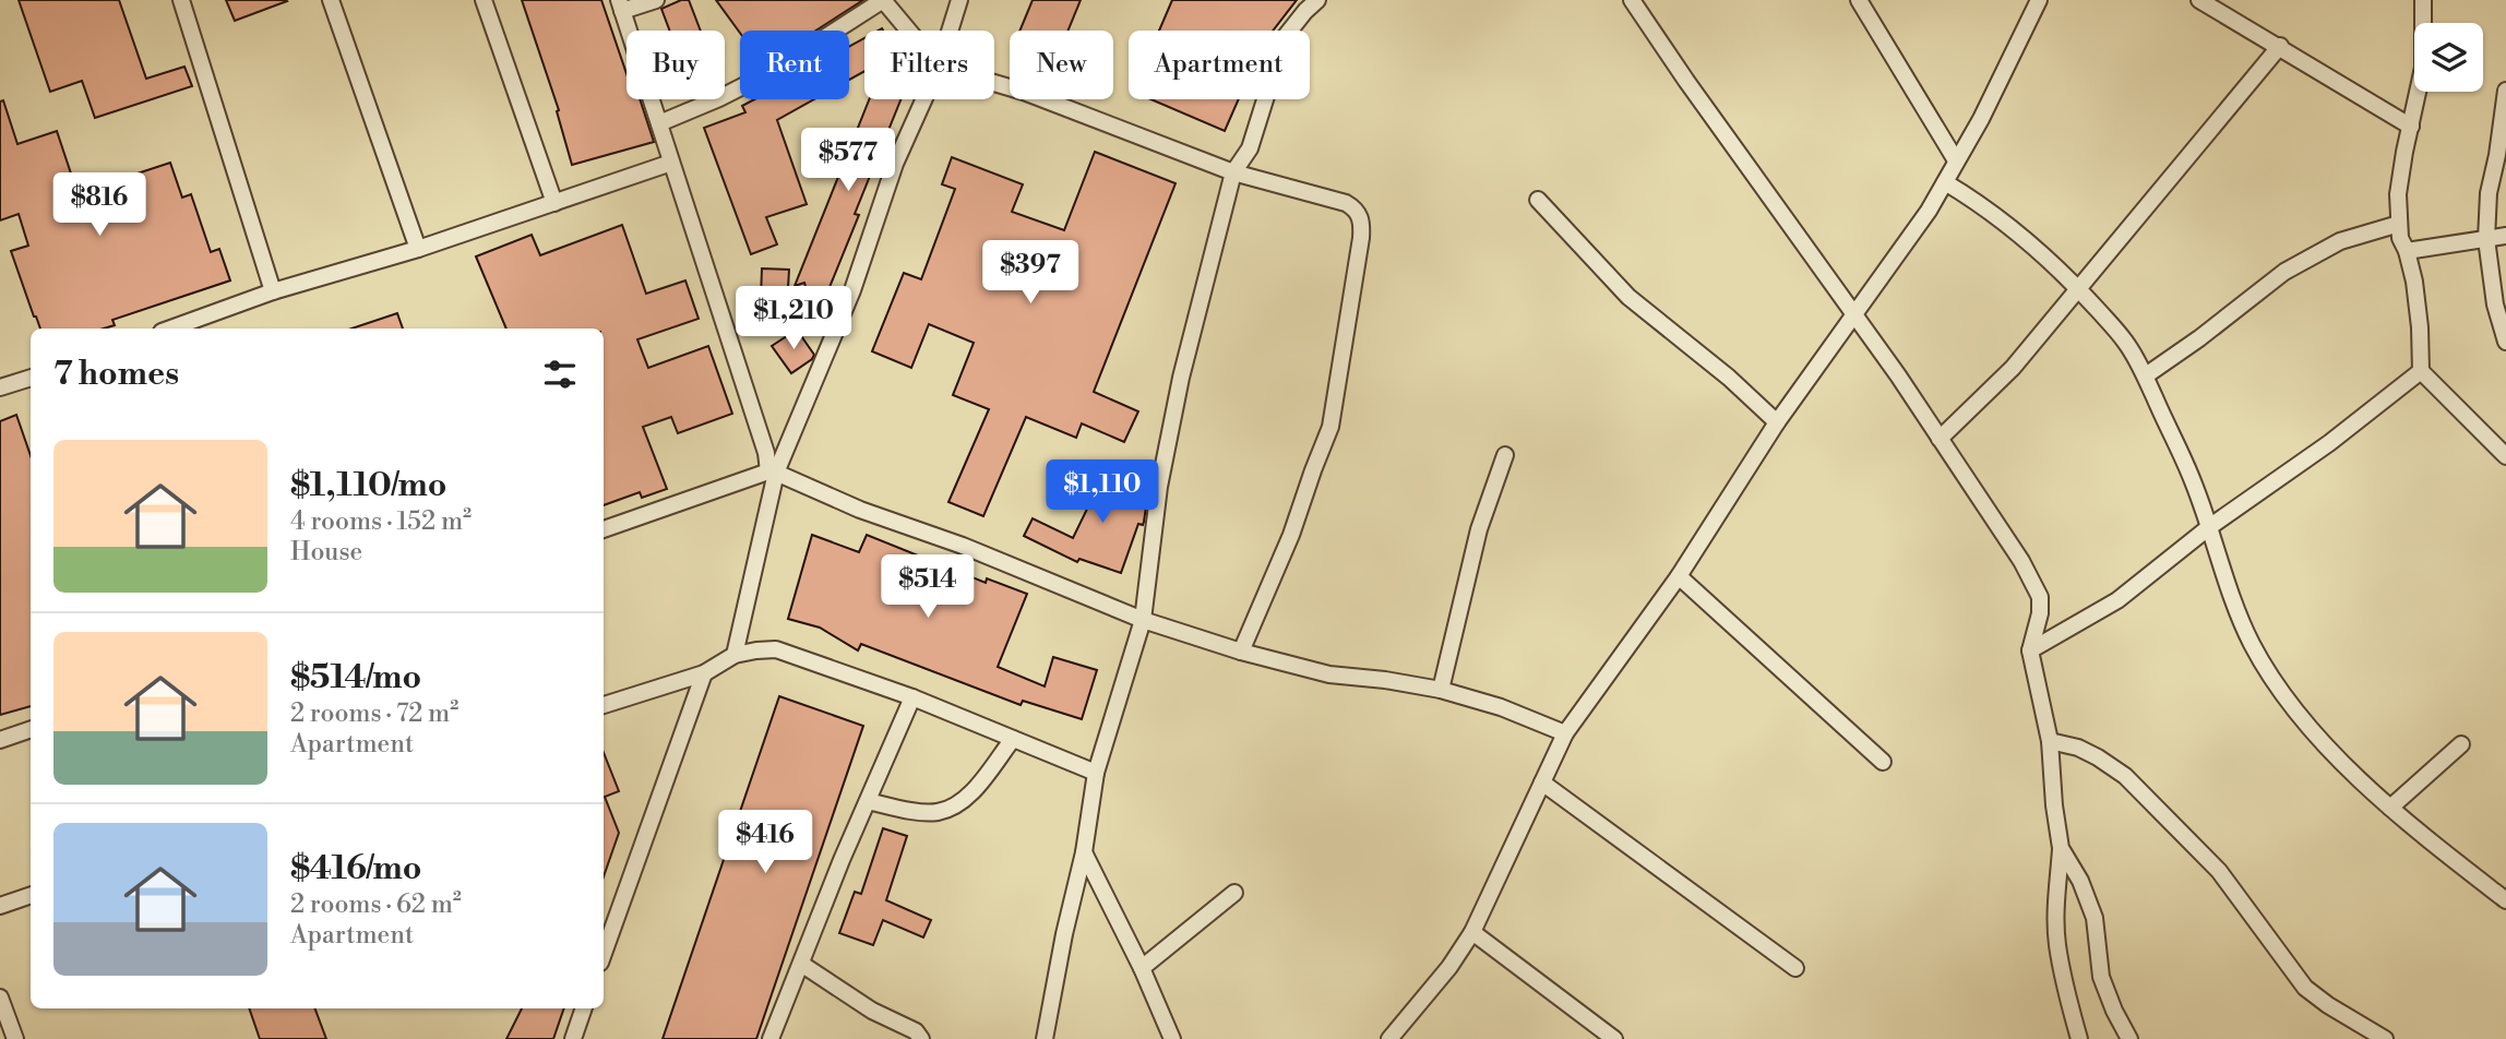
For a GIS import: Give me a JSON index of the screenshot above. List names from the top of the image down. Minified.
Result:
{"page":{"chip":["Buy","Rent","Filters","New","Apartment"],"price":["$577","$816","$397","$1,210","$1,110","$514","$416"],"heading":"7 homes","list":[{"name":"$1,110/mo","note":"4 rooms · 152 m² · House"},{"name":"$514/mo","note":"2 rooms · 72 m² · Apartment"},{"name":"$416/mo","note":"2 rooms · 62 m² · Apartment"}]}}
